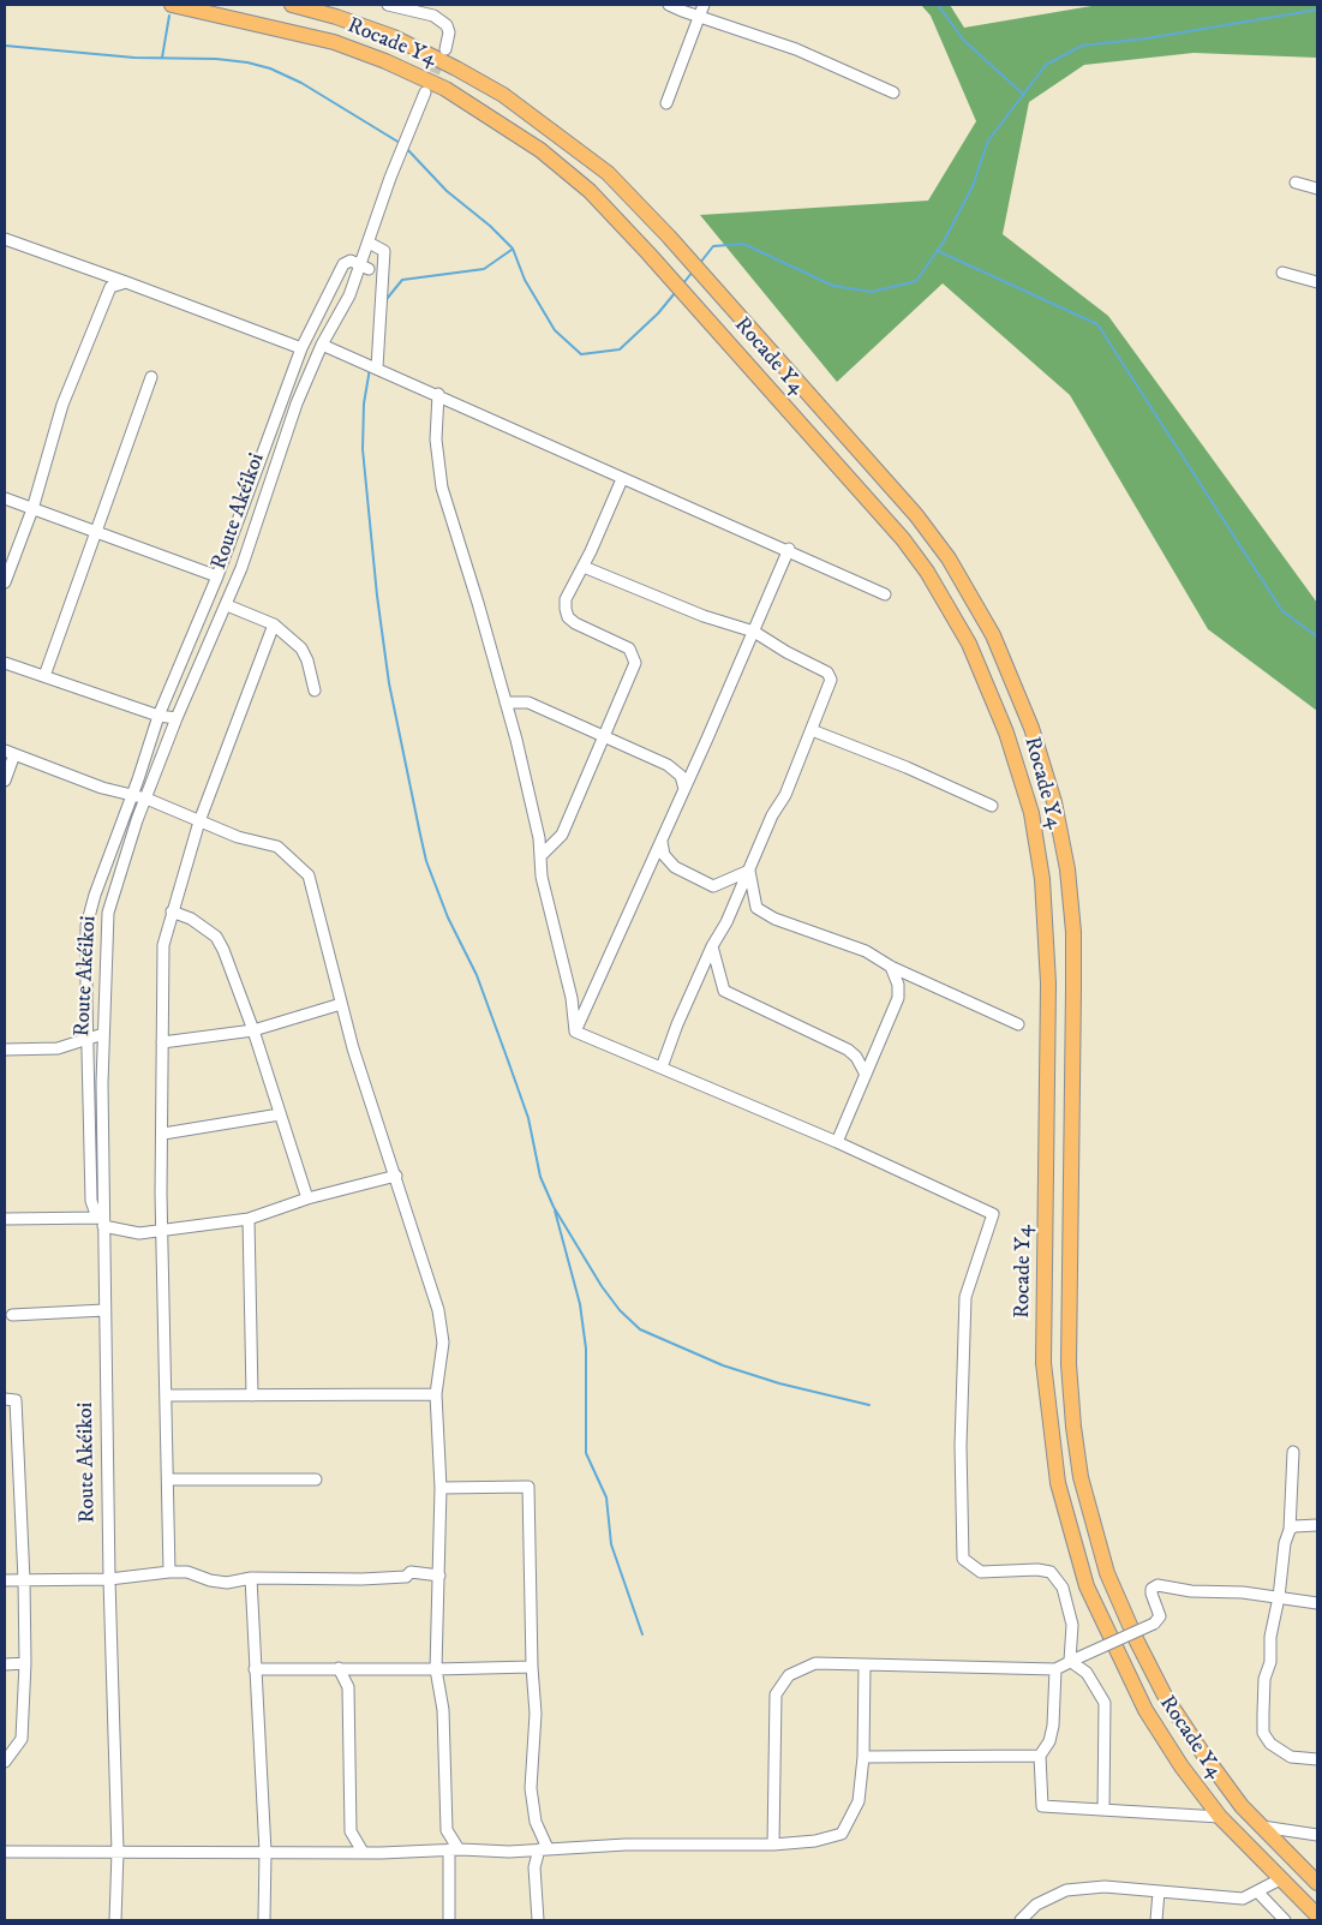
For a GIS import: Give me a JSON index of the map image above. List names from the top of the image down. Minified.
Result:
{"streets":{"highway":["Rocade Y4"],"street":["Route Akéikoi"]}}
